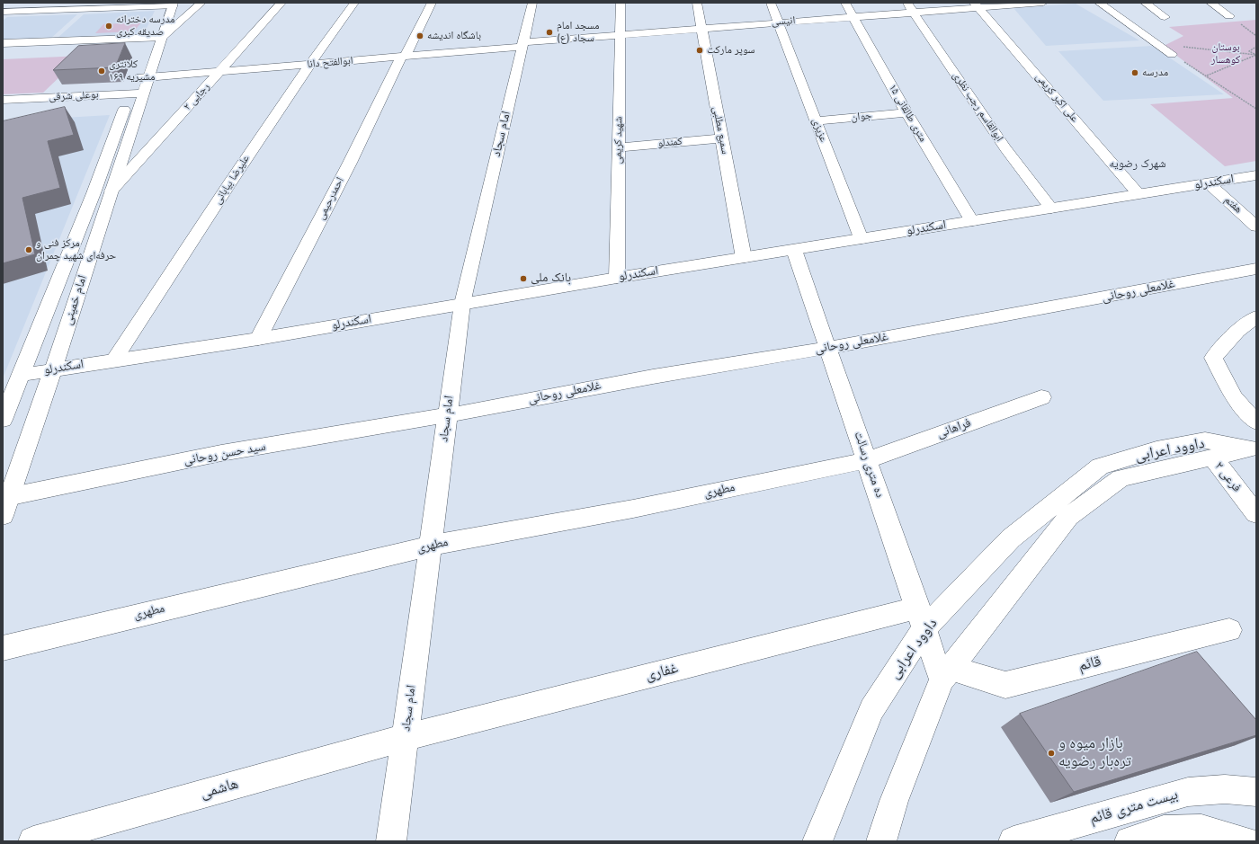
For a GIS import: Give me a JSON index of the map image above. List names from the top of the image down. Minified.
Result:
{"streets":{"street":["انیسی","ابوالفتح دانا","بوعلی شرقی","رجایی ۲","علی اکبر کریمی","ابوالقاسم رجب نظری","۱۵ متری طالقانی","جوان","سمیع مطلبی","عزیزی","امام سجاد","شهید کریمی","کمندلو","علیرضا بیابانی","اسکندرلو","احمدرحیمی","هفتم","غلامعلی روحانی","امام خمینی","فراهانی","داوود اعرابی","سید حسن روحانی","ده متری رسالت","فرعی ۲","مطهری","قائم","غفاری","هاشمی","بیست متری قائم"]},"crossings":[["انیسی","ابوالفتح دانا"],["انیسی","علی اکبر کریمی"],["انیسی","ابوالقاسم رجب نظری"],["انیسی","۱۵ متری طالقانی"],["انیسی","سمیع مطلبی"],["انیسی","عزیزی"],["انیسی","امام سجاد"],["انیسی","شهید کریمی"],["ابوالفتح دانا","رجایی ۲"],["ابوالفتح دانا","امام سجاد"],["ابوالفتح دانا","علیرضا بیابانی"],["ابوالفتح دانا","احمدرحیمی"],["ابوالفتح دانا","امام خمینی"],["بوعلی شرقی","امام خمینی"],["رجایی ۲","امام خمینی"],["علی اکبر کریمی","اسکندرلو"],["ابوالقاسم رجب نظری","اسکندرلو"],["۱۵ متری طالقانی","جوان"],["۱۵ متری طالقانی","اسکندرلو"],["جوان","عزیزی"],["سمیع مطلبی","کمندلو"],["سمیع مطلبی","اسکندرلو"],["عزیزی","اسکندرلو"],["امام سجاد","اسکندرلو"],["امام سجاد","غلامعلی روحانی"],["امام سجاد","سید حسن روحانی"],["امام سجاد","مطهری"],["امام سجاد","غفاری"],["امام سجاد","هاشمی"],["شهید کریمی","کمندلو"],["شهید کریمی","اسکندرلو"],["علیرضا بیابانی","اسکندرلو"],["اسکندرلو","احمدرحیمی"],["اسکندرلو","هفتم"],["اسکندرلو","امام خمینی"],["اسکندرلو","ده متری رسالت"],["غلامعلی روحانی","سید حسن روحانی"],["غلامعلی روحانی","ده متری رسالت"],["امام خمینی","سید حسن روحانی"],["فراهانی","ده متری رسالت"],["فراهانی","مطهری"],["داوود اعرابی","ده متری رسالت"],["داوود اعرابی","فرعی ۲"],["داوود اعرابی","قائم"],["داوود اعرابی","غفاری"],["ده متری رسالت","مطهری"],["ده متری رسالت","قائم"],["ده متری رسالت","غفاری"],["غفاری","هاشمی"]],"districts":["شهرک رضویه"],"parks":["بوستان کوهسار"],"places":["مدرسه دخترانه صدیقه کبری","مسجد امام سجاد (ع)","باشگاه اندیشه","سوپر مارکت","کلانتری ۱۶۹ مشیریه","مدرسه","مرکز فنی و حرفه‌ای شهید چمران","بانک ملی","بازار میوه و تره‌بار رضویه"]}
